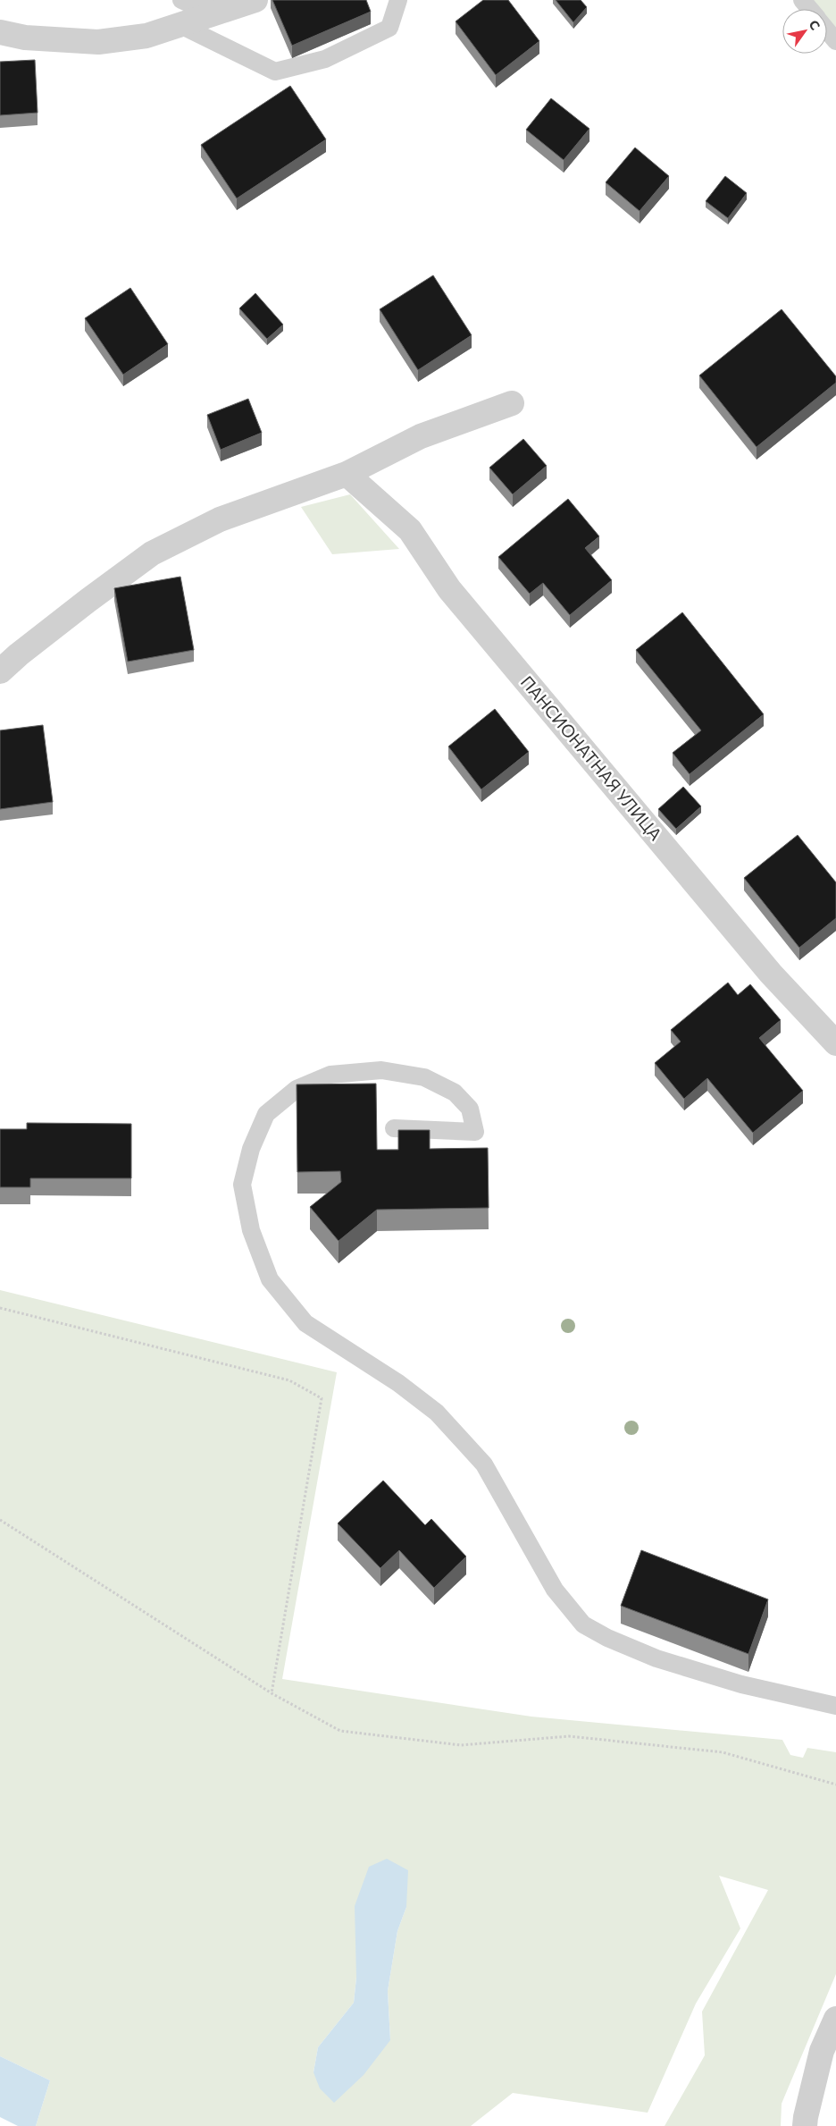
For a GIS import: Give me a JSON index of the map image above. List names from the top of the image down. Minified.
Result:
{"streets":{"street":["ПАНСИОНАТНАЯ УЛИЦА"]},"north":"top right"}
